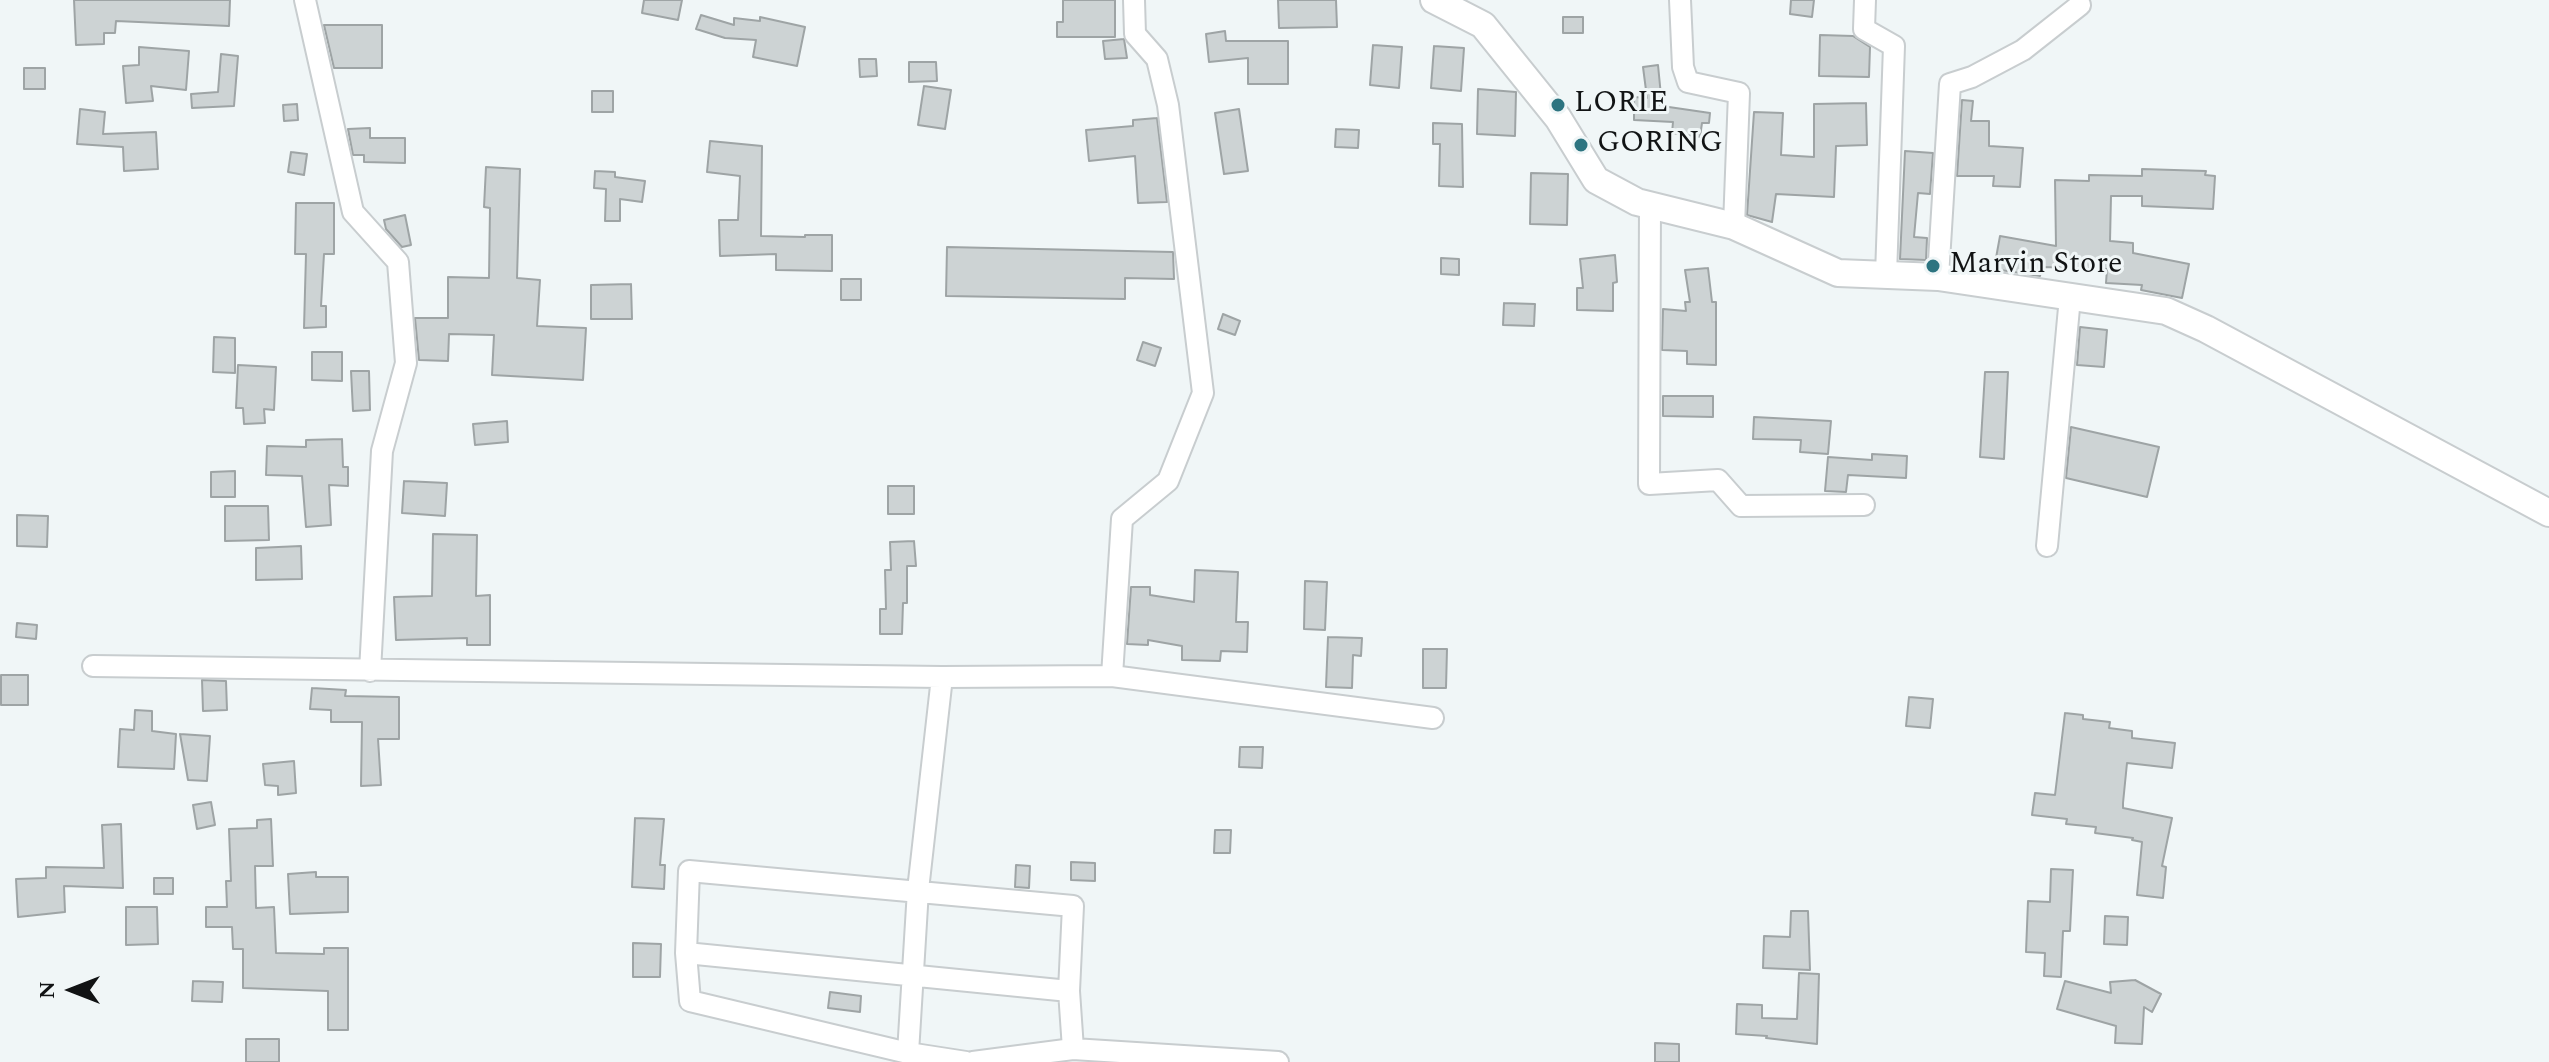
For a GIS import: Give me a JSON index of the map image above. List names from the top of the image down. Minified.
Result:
{"places":["LORIE","GORING","Marvin Store"],"north":"left"}
